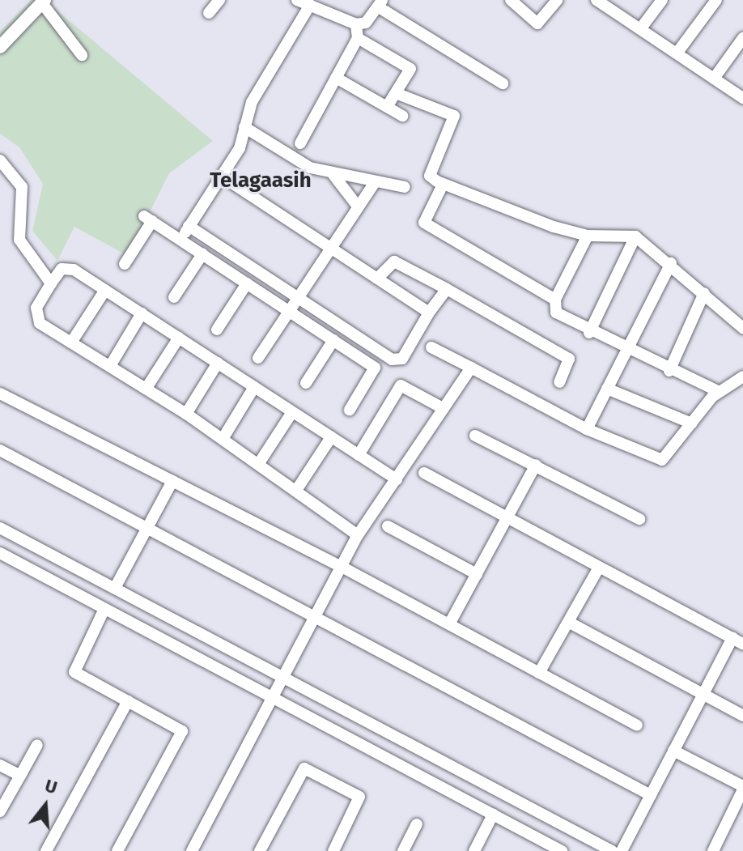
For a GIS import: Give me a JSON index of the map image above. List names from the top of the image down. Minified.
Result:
{"districts":["Telagaasih"],"north":"top"}
